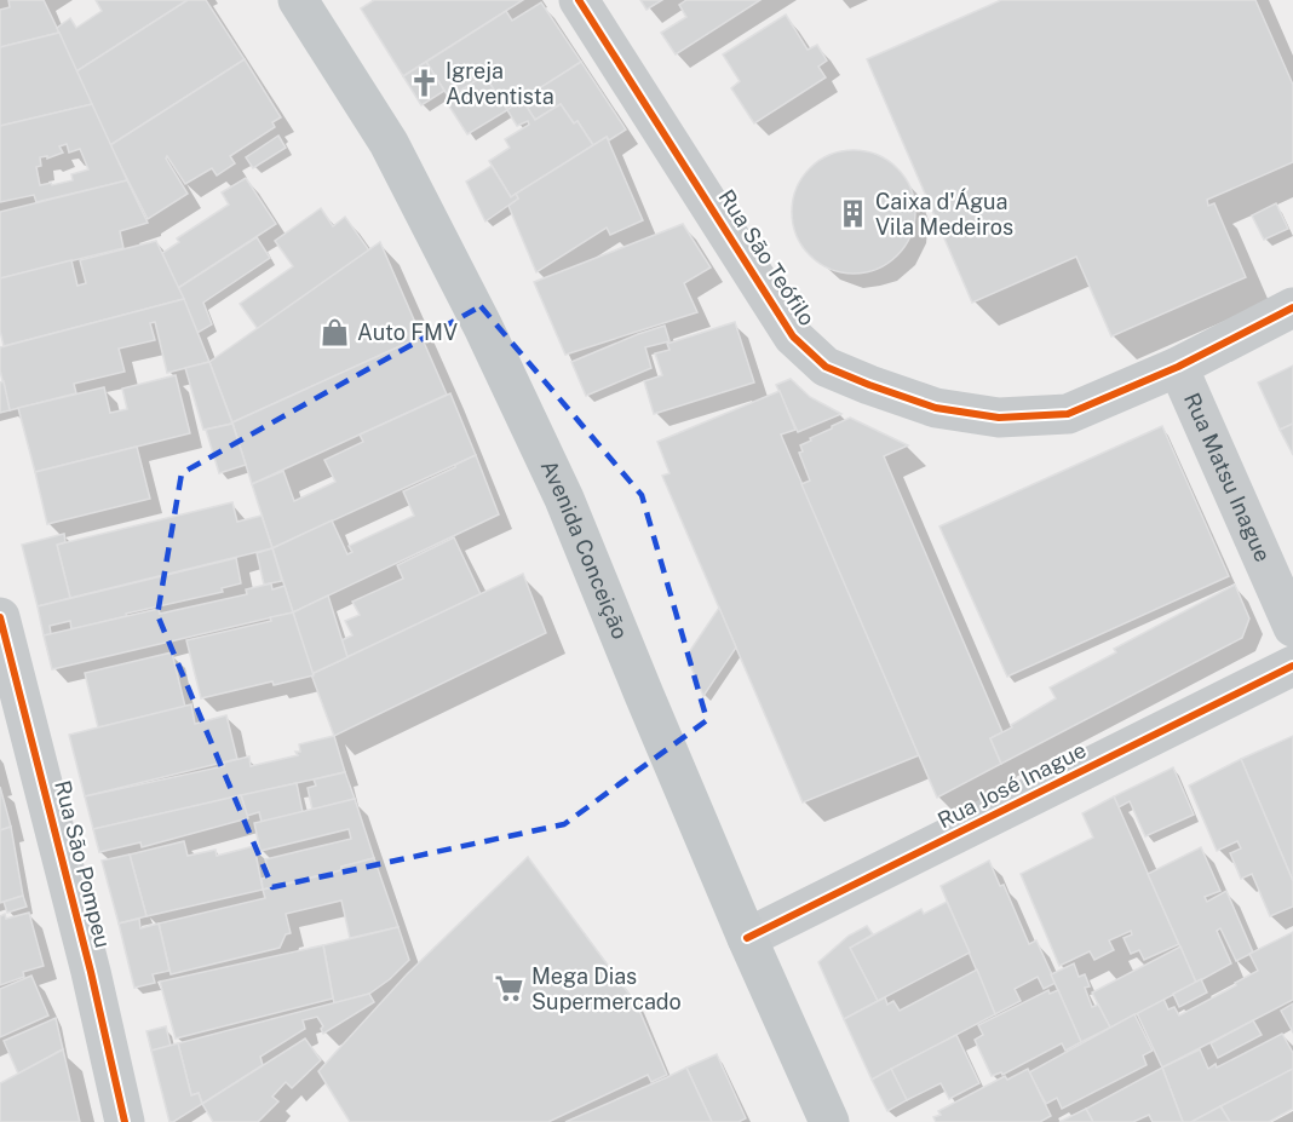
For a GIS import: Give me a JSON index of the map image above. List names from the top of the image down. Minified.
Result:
{"streets":{"main road":["Avenida Conceição"],"street":["Rua São Teófilo","Rua Matsu Inague","Rua José Inague","Rua São Pompeu"]},"crossings":[["Rua São Teófilo","Rua Matsu Inague"],["Avenida Conceição","Rua José Inague"]],"places":{"church":["Igreja Adventista"],"building":["Caixa d'Água Vila Medeiros"],"shop":["Auto FMV"],"supermarket":["Mega Dias Supermercado"]}}
